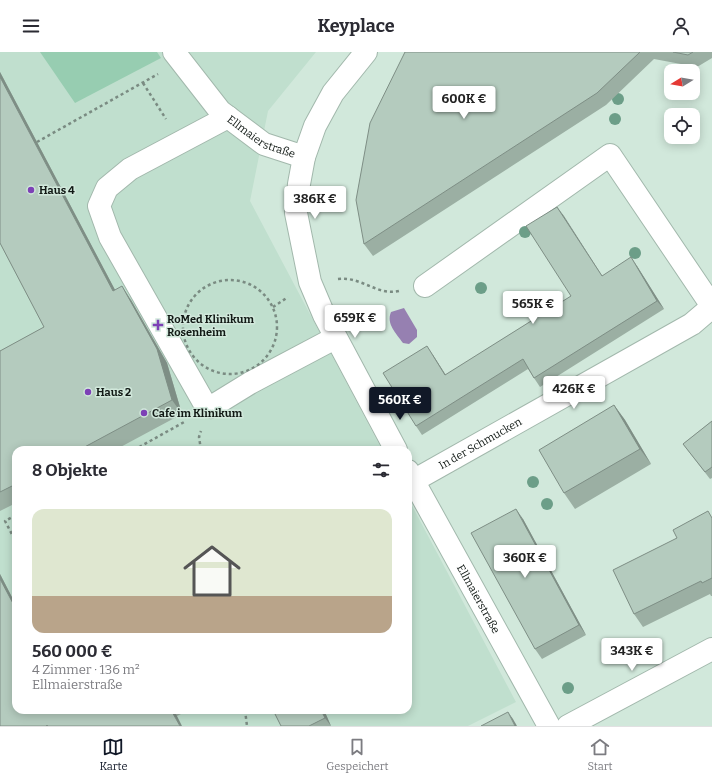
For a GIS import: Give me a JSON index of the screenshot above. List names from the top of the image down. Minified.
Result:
{"streets":{"street":["Ellmaierstraße","In der Schmucken"]},"places":{"other":["Haus 4","Haus 2","Cafe im Klinikum"],"health":["RoMed Klinikum Rosenheim"]},"north":"left","page":{"header":"Keyplace","price":["600K €","386K €","565K €","659K €","426K €","560K €","360K €","343K €"],"heading":"8 Objekte","list":[{"name":"560 000 €","note":"4 Zimmer · 136 m² · Ellmaierstraße"}],"tabs":["Karte","Gespeichert","Start"]}}
